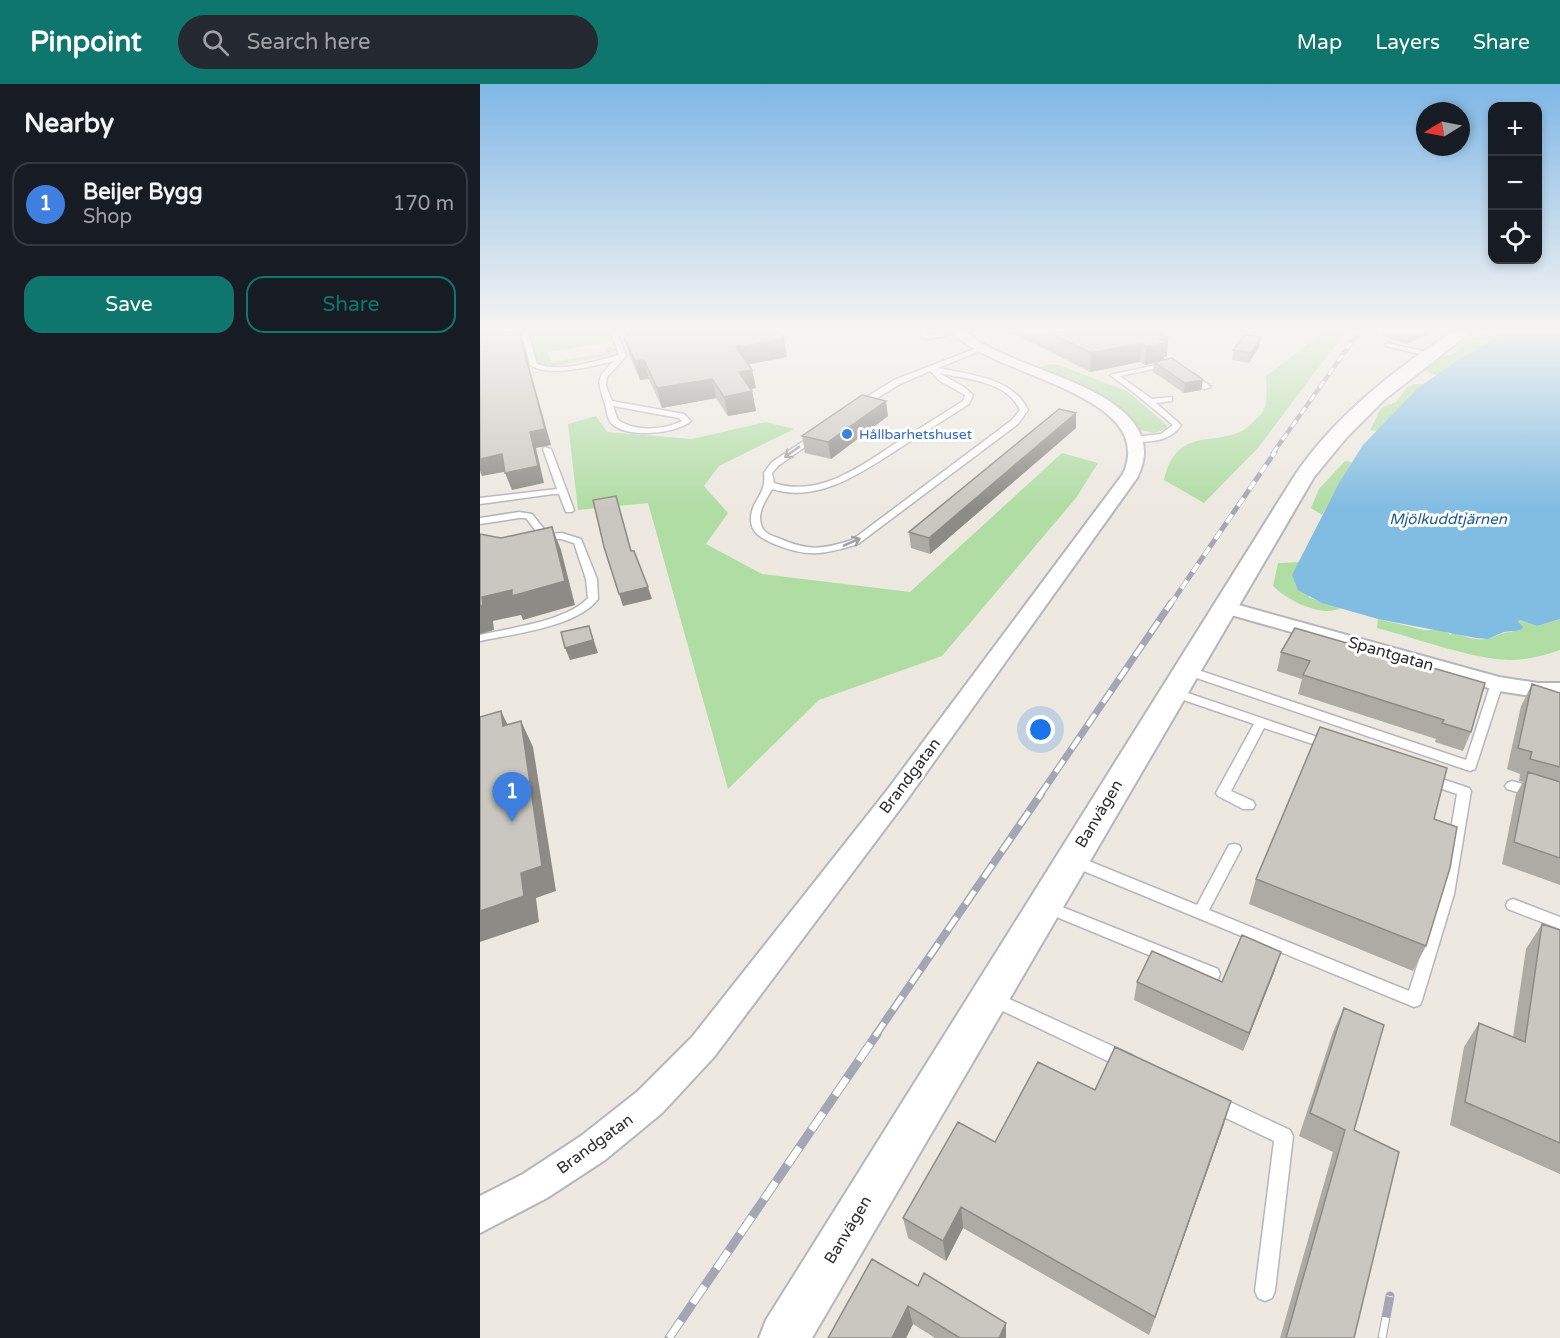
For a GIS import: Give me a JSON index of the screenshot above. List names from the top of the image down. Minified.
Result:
{"streets":{"street":["Spantgatan","Brandgatan","Banvägen"]},"crossings":[["Spantgatan","Banvägen"]],"water":["Mjölkuddtjärnen"],"places":["Hållbarhetshuset"],"north":"left","page":{"header":"Pinpoint","search":"Search here","nav":["Map","Layers","Share"],"heading":"Nearby","map_buttons":["+","−"],"list":[{"mark":"1","name":"Beijer Bygg","note":"Shop","value":"170 m"}],"buttons":["Save","Share"],"pins":"1"}}
